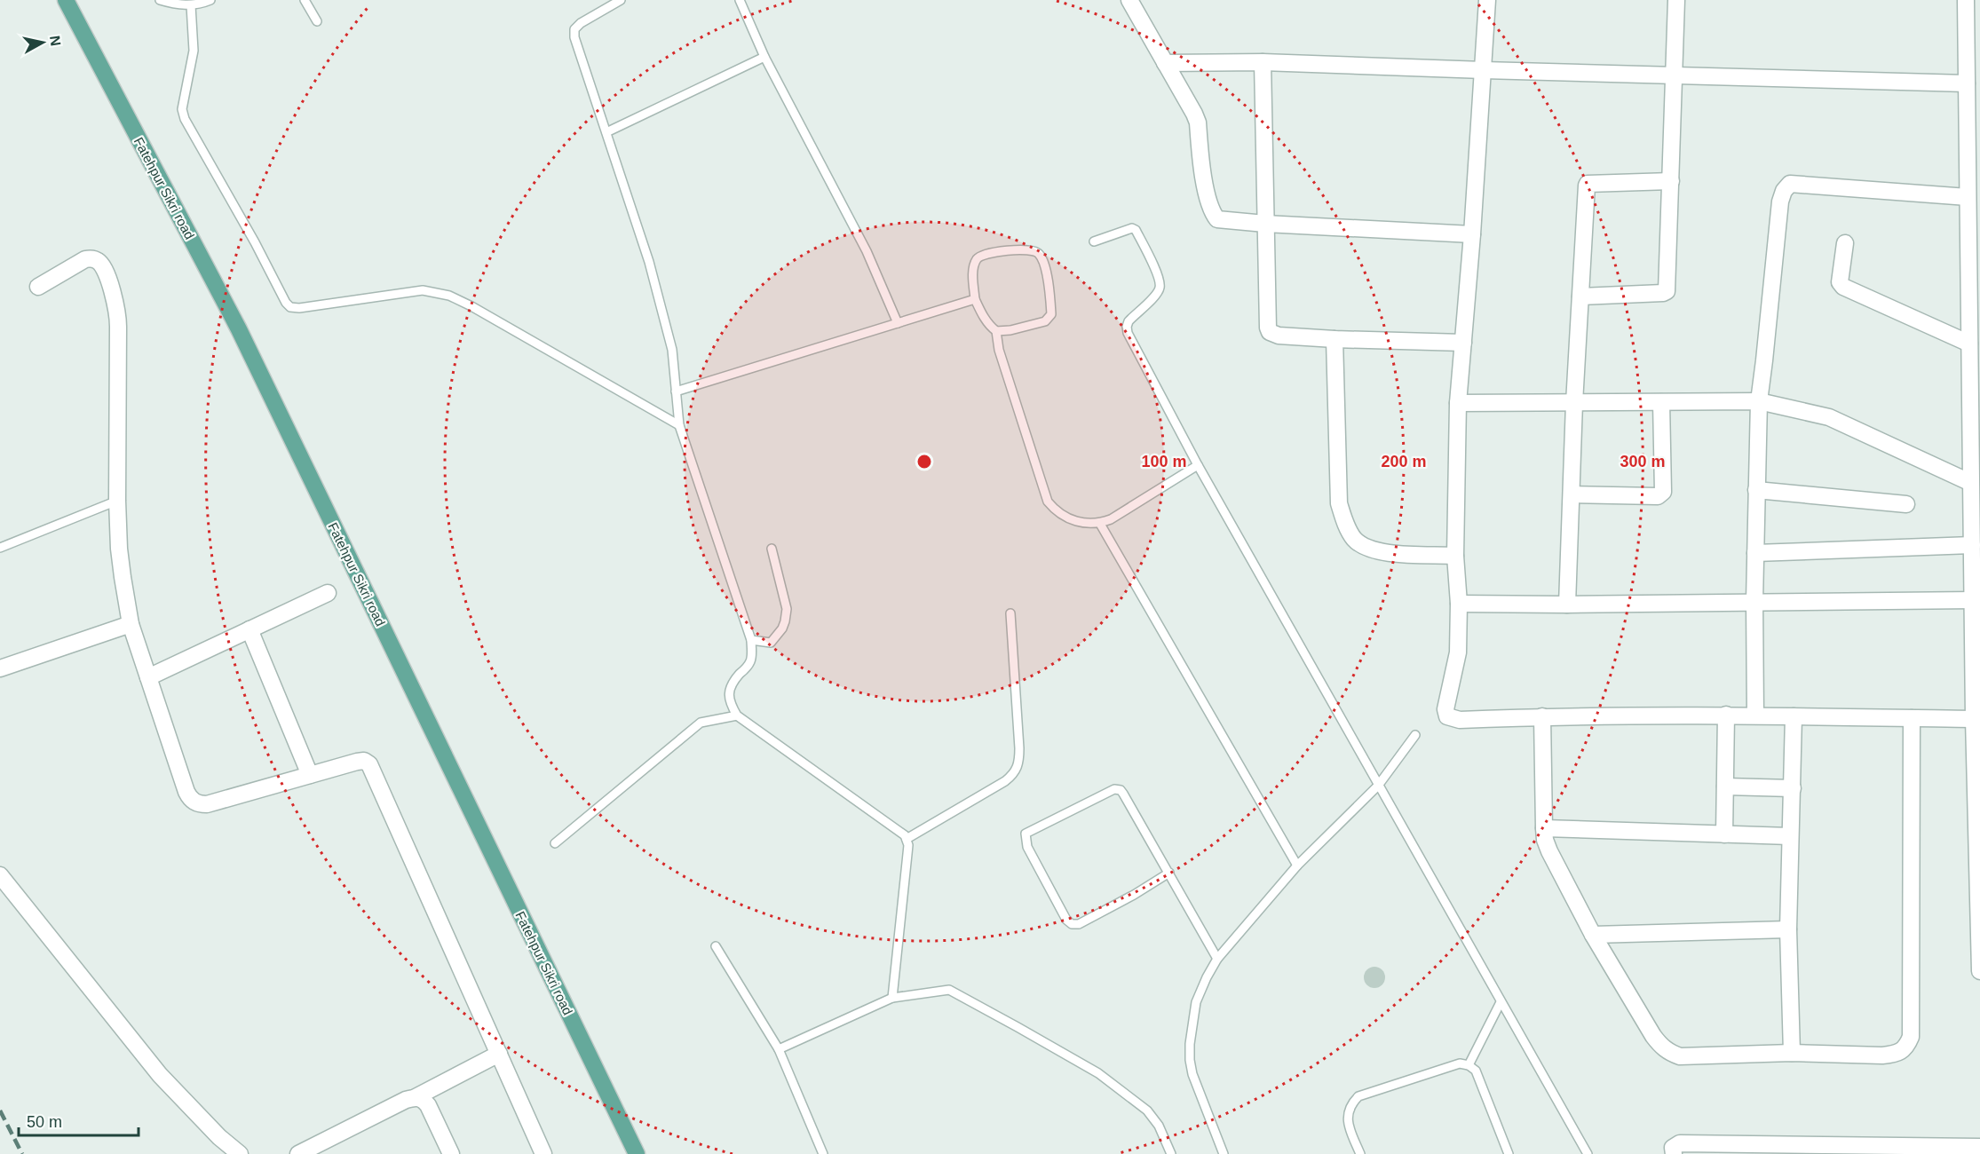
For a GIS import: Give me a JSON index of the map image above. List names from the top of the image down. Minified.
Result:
{"streets":{"main road":["Fatehpur Sikri road"]},"scale_bar":"50 m","north":"right","rings":["100 m","200 m","300 m"]}
